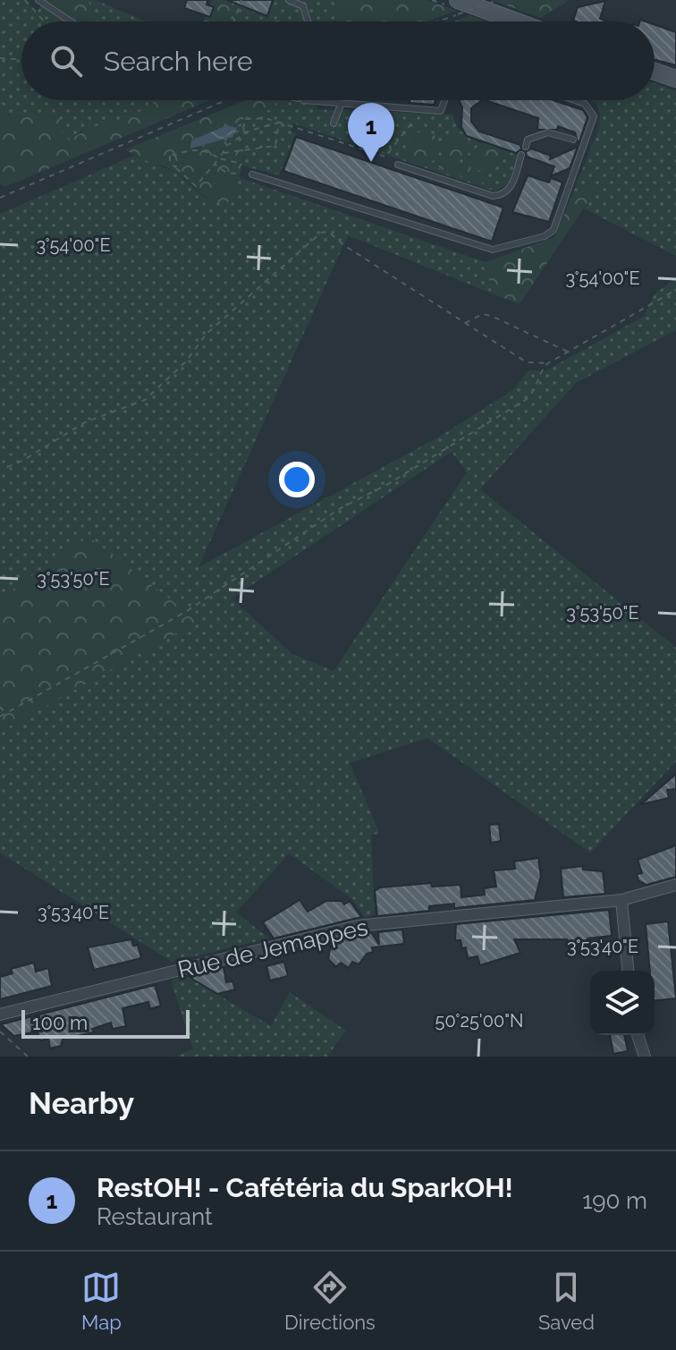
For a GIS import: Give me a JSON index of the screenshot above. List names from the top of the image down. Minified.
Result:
{"streets":{"street":["Rue de Jemappes"]},"scale_bar":"100 m","page":{"search":"Search here","pins":"1","scale":"100 m","heading":"Nearby","list":[{"mark":"1","name":"RestOH! - Cafétéria du SparkOH!","note":"Restaurant","value":"190 m"}],"nav":["Map","Directions","Saved"]},"coordinates":["3°54'00\"E","3°53'50\"E","3°53'40\"E","50°25'00\"N"]}
